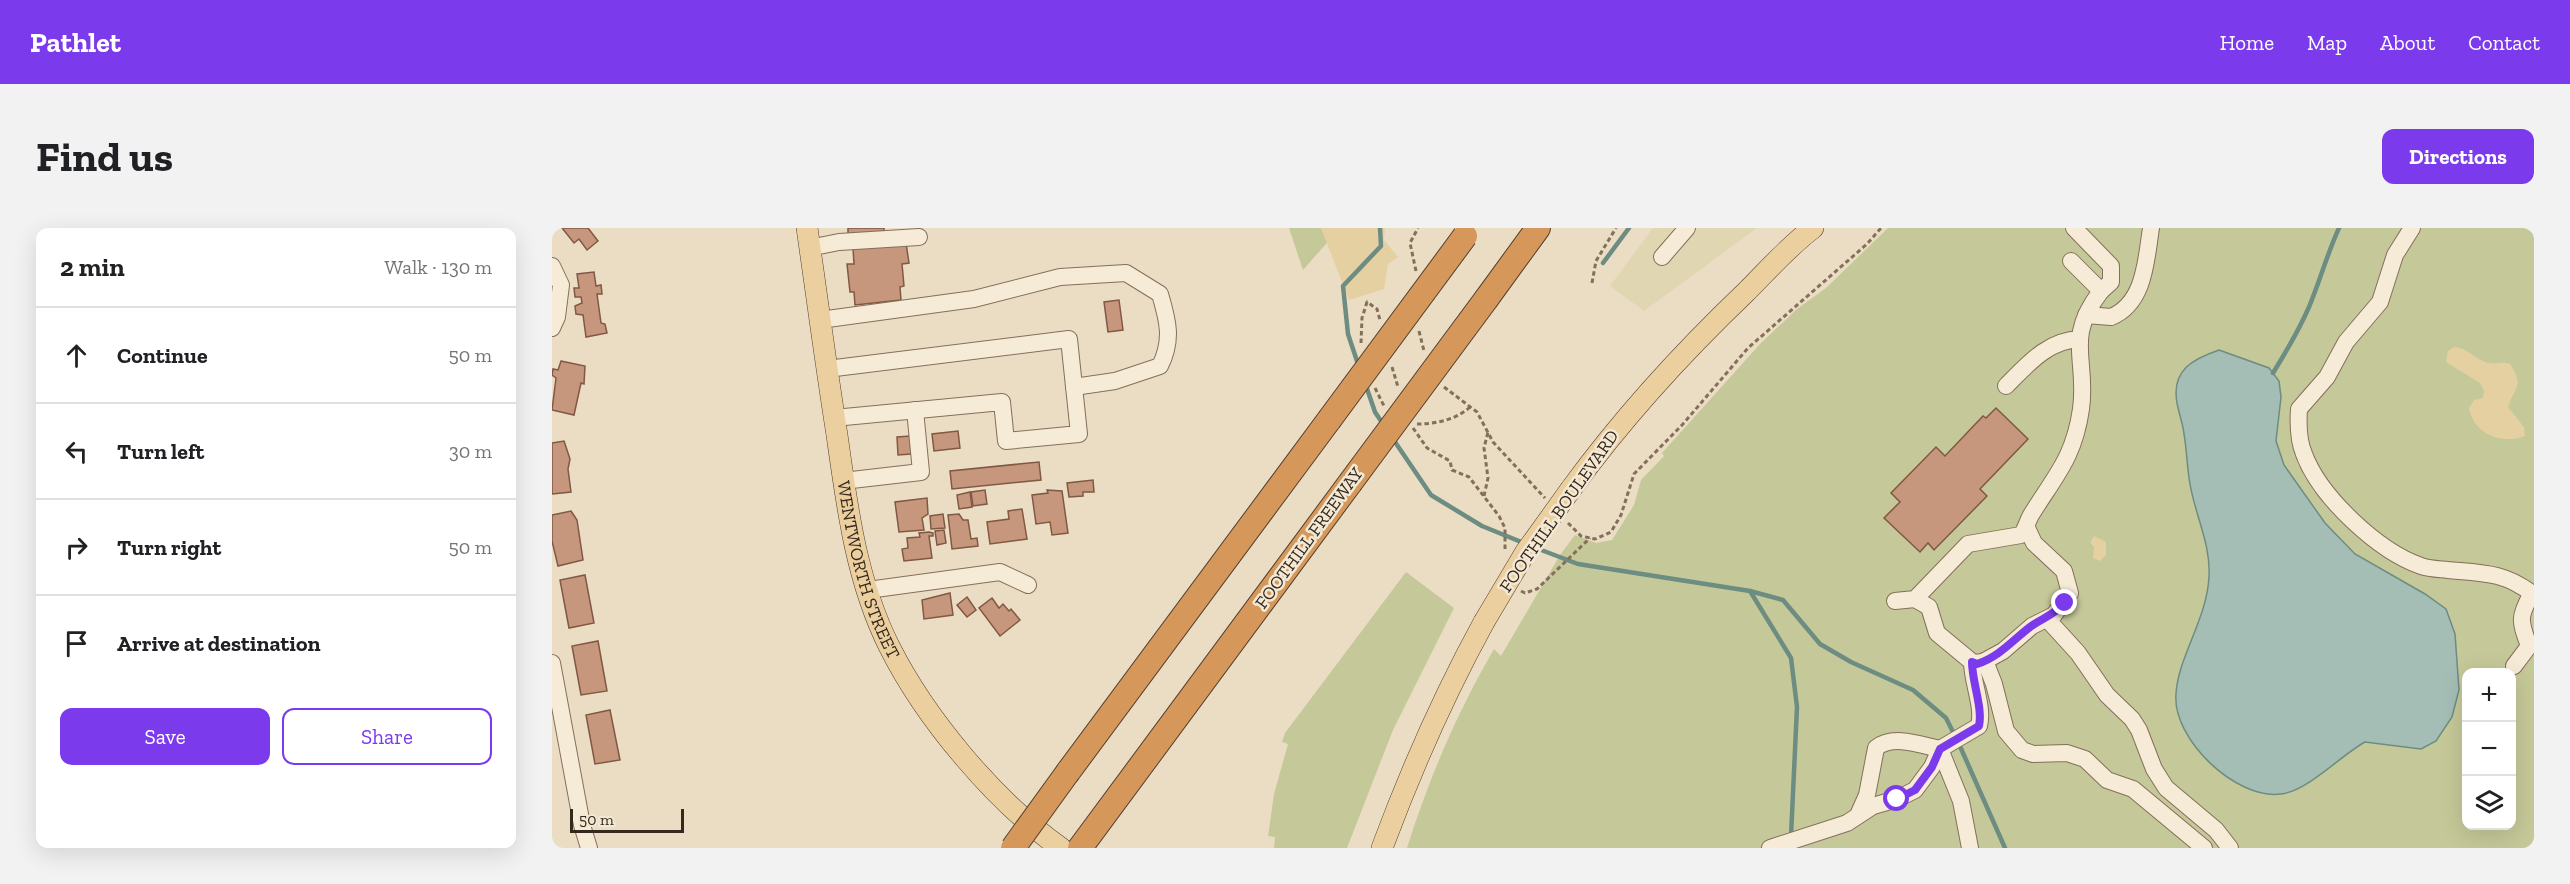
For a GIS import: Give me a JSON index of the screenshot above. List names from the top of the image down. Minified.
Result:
{"streets":{"highway":["FOOTHILL FREEWAY"],"main road":["FOOTHILL BOULEVARD","WENTWORTH STREET"]},"scale_bar":"50 m","page":{"header":"Pathlet","nav":["Home","Map","About","Contact"],"buttons":["Directions",["Save","Share"]],"title":"Find us","heading":["2 min","Walk · 130 m"],"list":[["Continue","50 m"],["Turn left","30 m"],["Turn right","50 m"],"Arrive at destination"],"map_buttons":["+","−"],"scale":"50 m"}}
